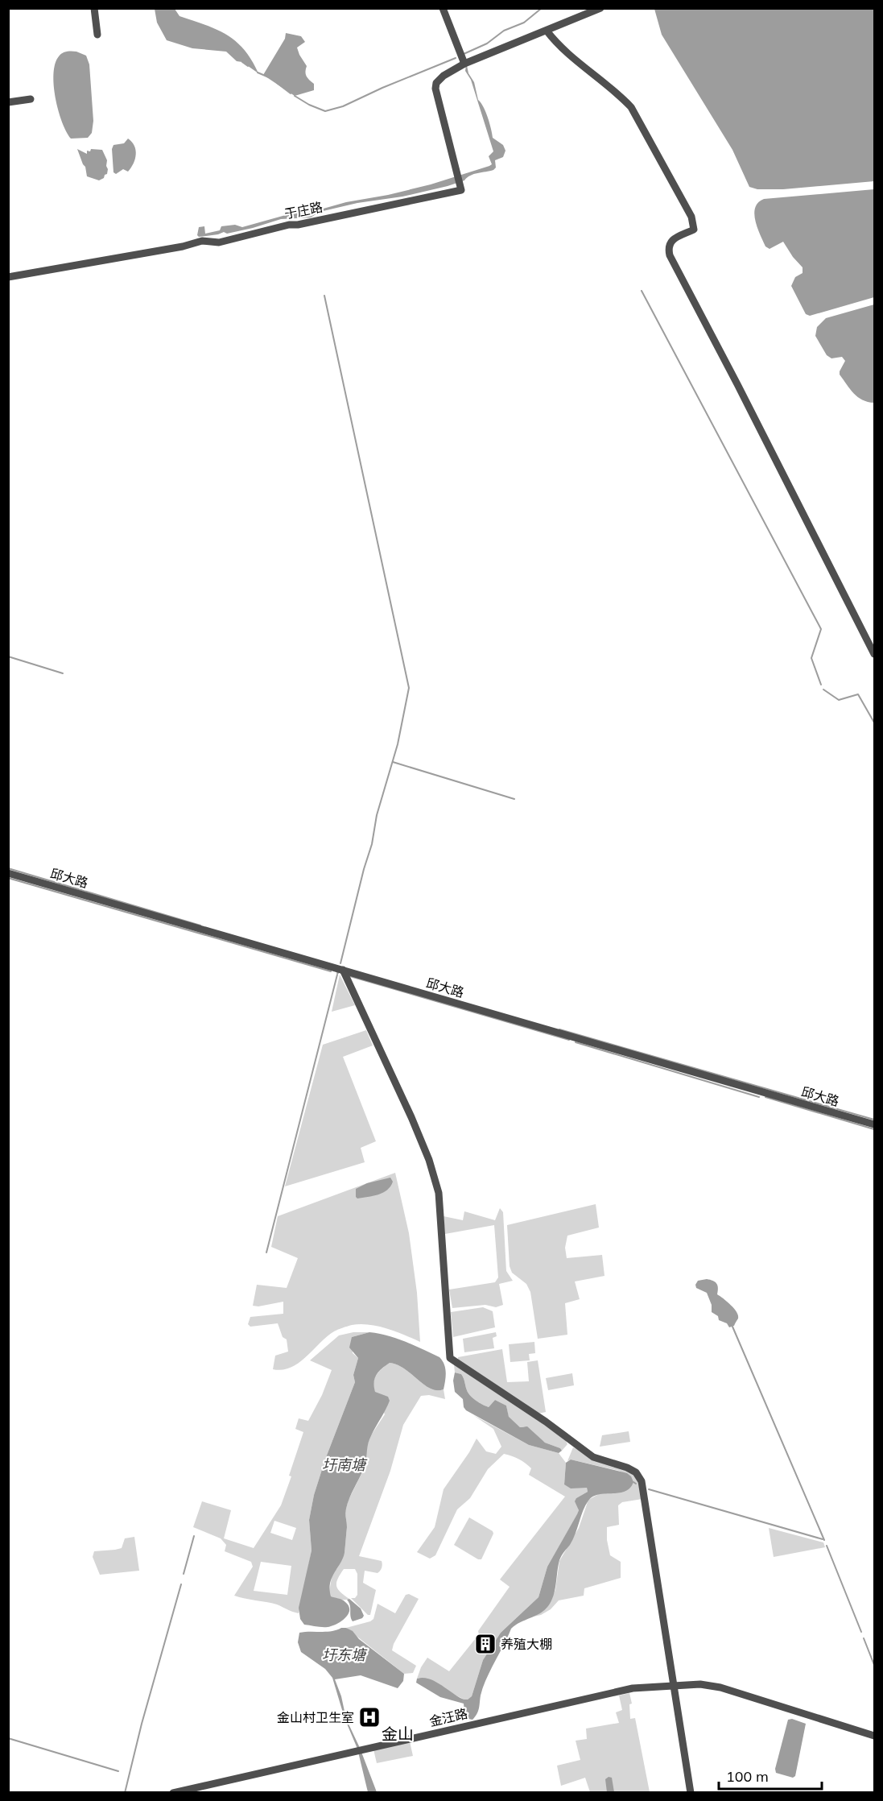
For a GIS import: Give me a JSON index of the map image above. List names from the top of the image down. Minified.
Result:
{"streets":{"street":["于庄路","邱大路","金汪路"]},"districts":["金山"],"water":["圩南塘","圩东塘"],"places":{"building":["养殖大棚"],"hospital":["金山村卫生室"]},"scale_bar":"100 m"}
